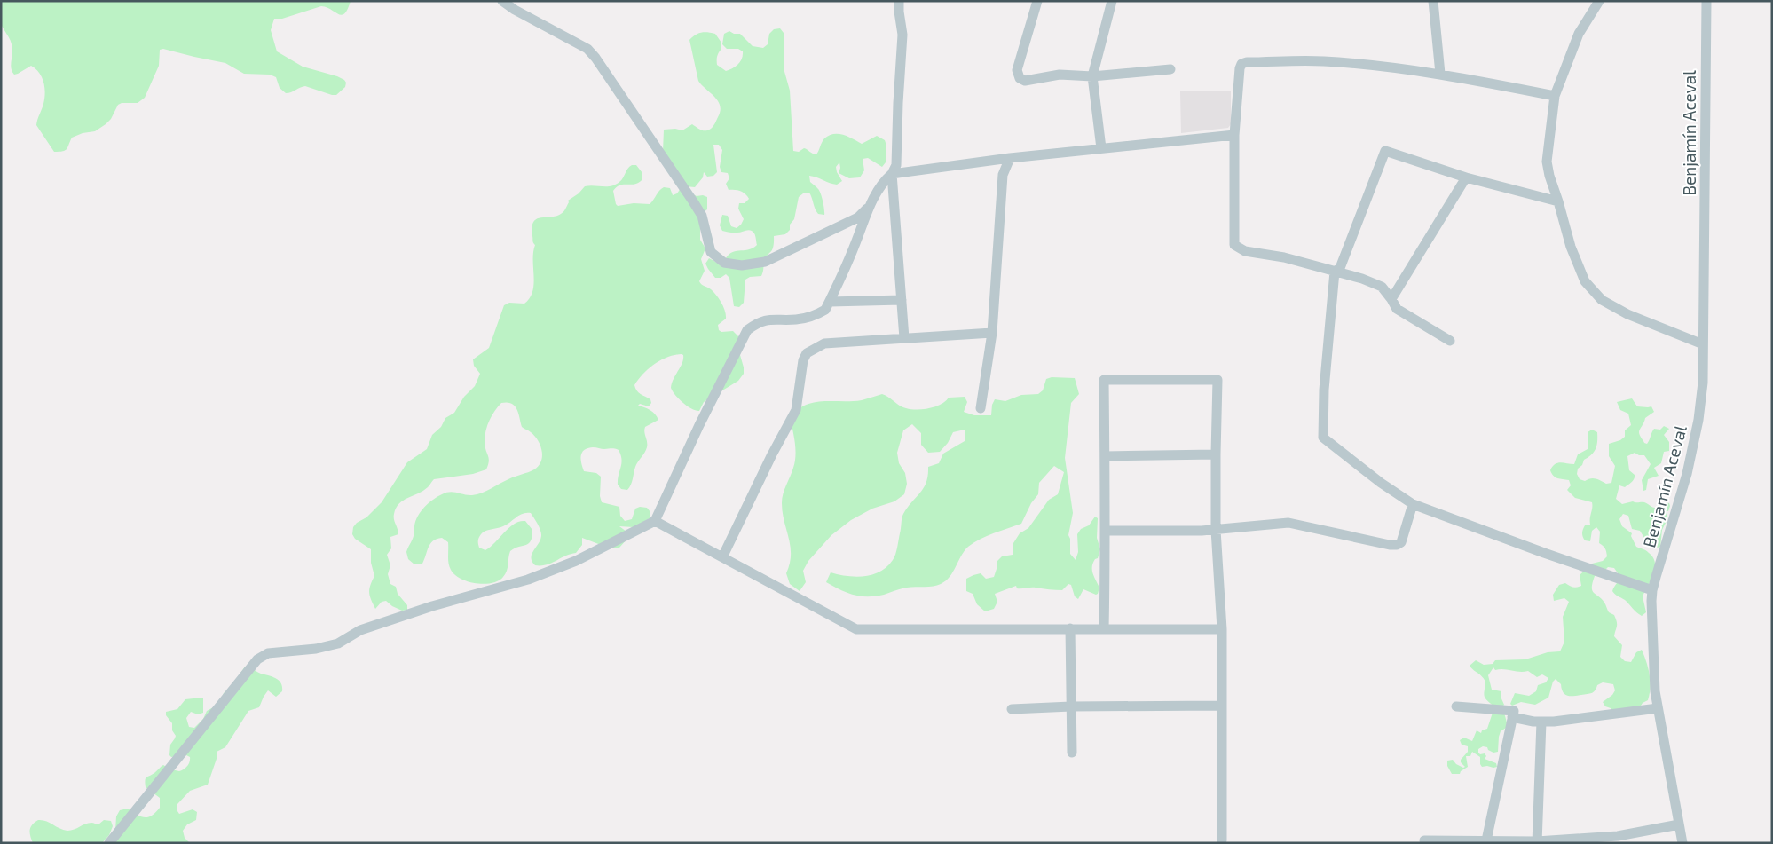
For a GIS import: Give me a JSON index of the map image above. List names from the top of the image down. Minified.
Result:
{"streets":{"street":["Benjamín Aceval"]}}
